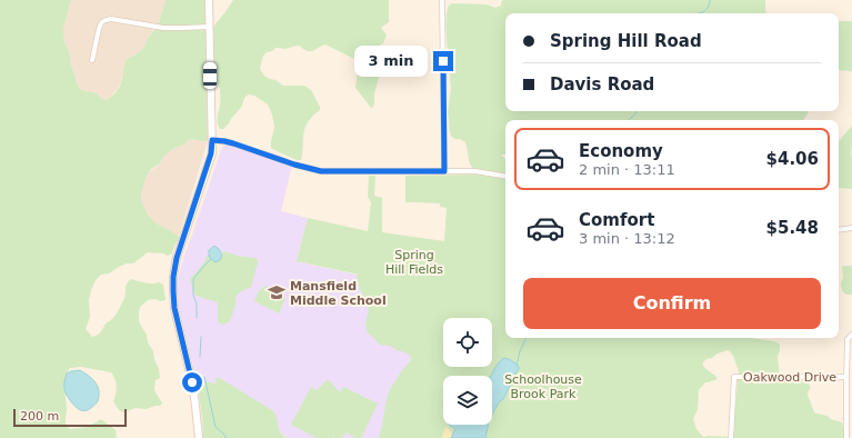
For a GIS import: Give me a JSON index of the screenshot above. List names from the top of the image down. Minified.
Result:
{"streets":{"street":["Oakwood Drive"]},"parks":["Spring Hill Fields","Schoolhouse Brook Park"],"places":{"school or university":["Mansfield Middle School"]},"scale_bar":"200 m","page":{"banner":["Spring Hill Road","Davis Road"],"bubble":"3 min","list":[{"name":"Economy","note":"2 min · 13:11","value":"$4.06"},{"name":"Comfort","note":"3 min · 13:12","value":"$5.48"}],"buttons":"Confirm","scale":"200 m"}}
